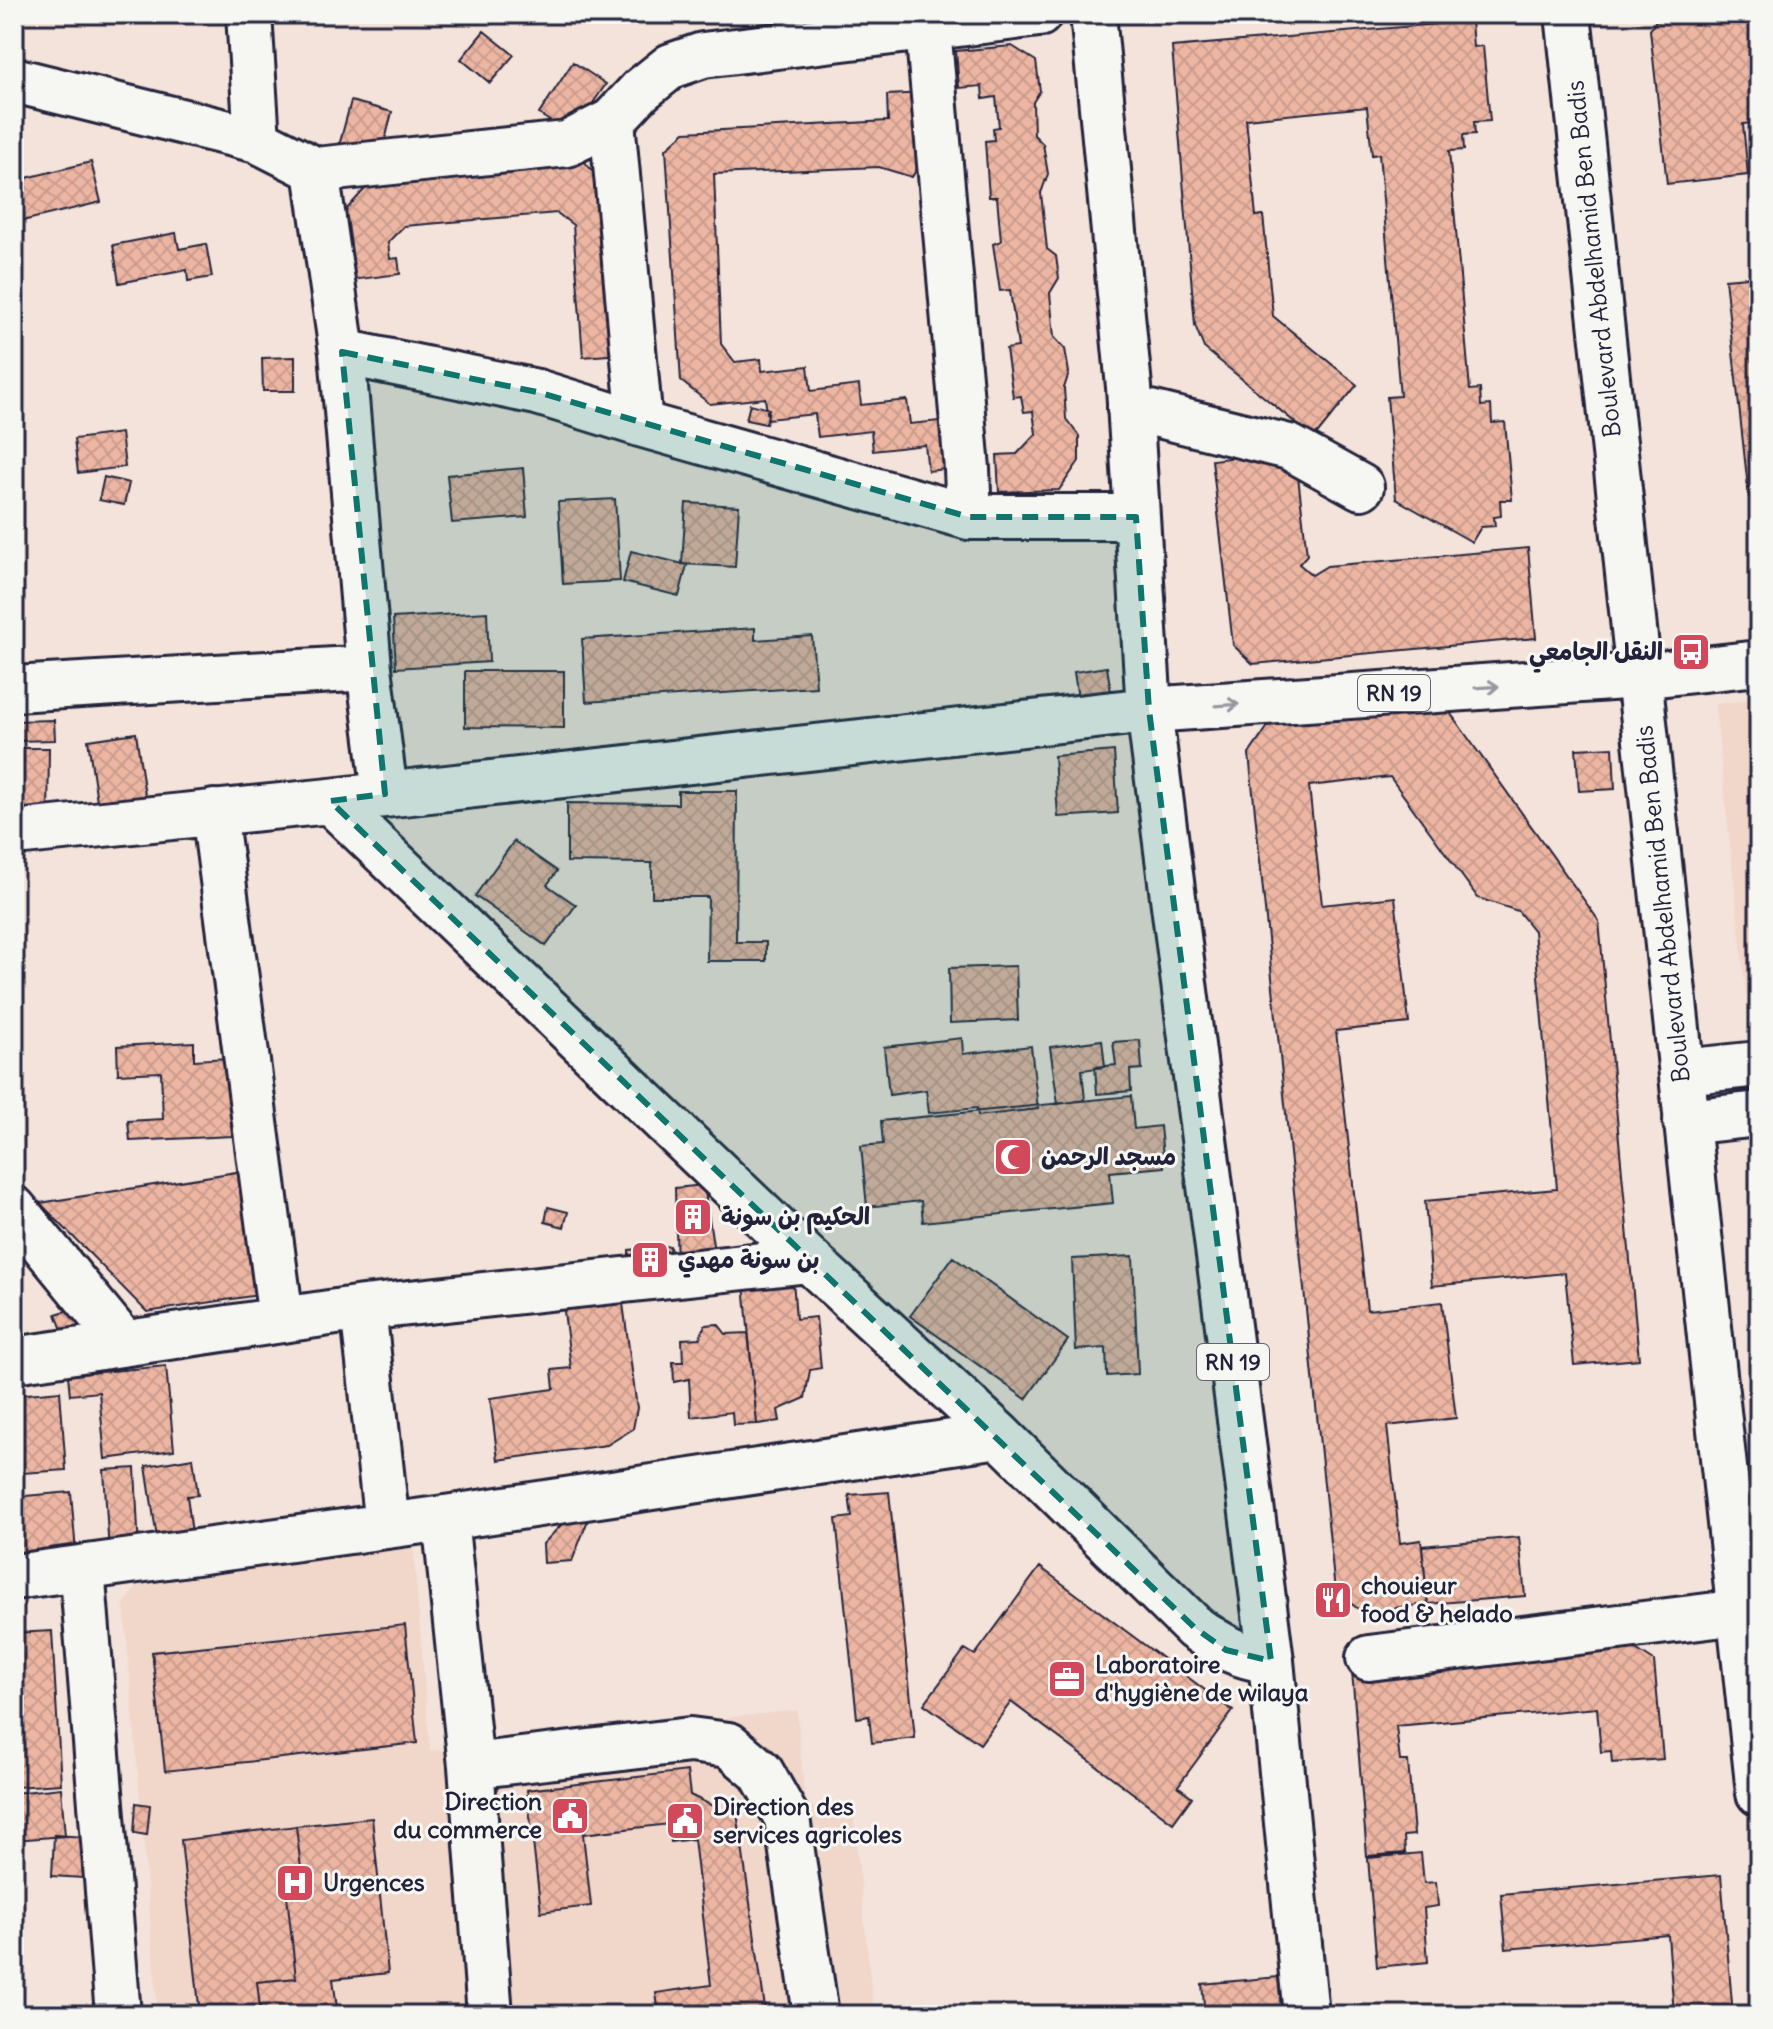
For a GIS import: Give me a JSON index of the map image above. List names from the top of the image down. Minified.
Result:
{"streets":{"street":["Boulevard Abdelhamid Ben Badis","RN 19"]},"crossings":[["Boulevard Abdelhamid Ben Badis","RN 19"]],"places":{"bus stop":["النقل الجامعي"],"mosque":["مسجد الرحمن"],"building":["الحكيم بن سونة","بن سونة مهدي"],"restaurant":["chouieur food & helado"],"office":["Laboratoire d'hygiène de wilaya"],"public building":["Direction du commerce","Direction des services agricoles"],"hospital":["Urgences"]}}
